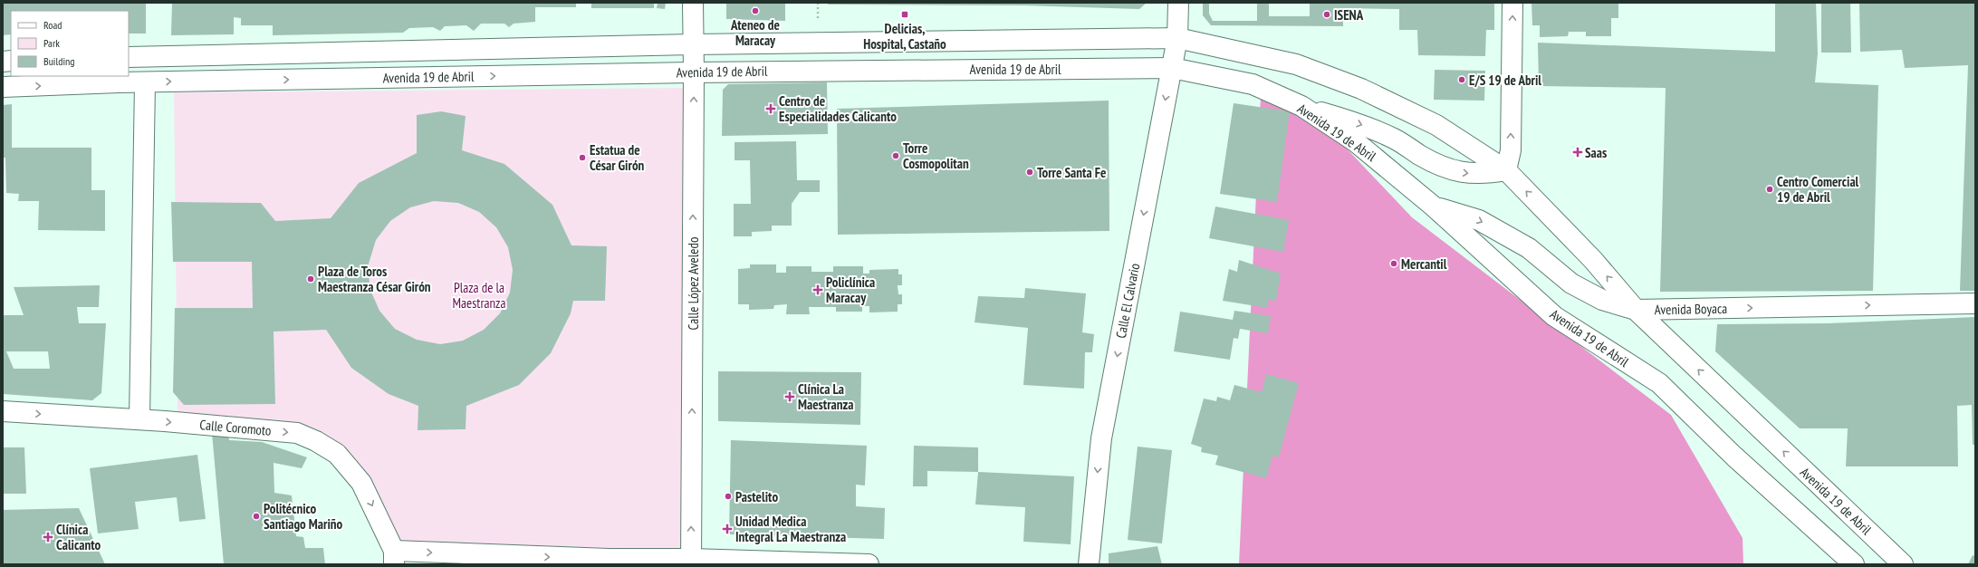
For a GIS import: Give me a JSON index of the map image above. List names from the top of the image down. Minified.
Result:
{"streets":{"street":["Avenida 19 de Abril","Calle López Aveledo","Calle El Calvario","Avenida Boyaca","Calle Coromoto"]},"crossings":[["Avenida 19 de Abril","Calle López Aveledo"],["Avenida 19 de Abril","Calle El Calvario"],["Avenida 19 de Abril","Avenida Boyaca"]],"one_way":["Calle López Aveledo","Calle El Calvario","Avenida Boyaca","Calle Coromoto"],"parks":["Plaza de la Maestranza"],"places":{"other":["Ateneo de Maracay","ISENA","E/S 19 de Abril","Torre Cosmopolitan","Estatua de César Girón","Torre Santa Fe","Centro Comercial 19 de Abril","Mercantil","Plaza de Toros Maestranza César Girón","Pastelito","Politécnico Santiago Mariño"],"transit":["Delicias, Hospital, Castaño"],"health":["Centro de Especialidades Calicanto","Saas","Policlínica Maracay","Clínica La Maestranza","Unidad Medica Integral La Maestranza","Clínica Calicanto"]},"legend":["Road","Park","Building"]}
